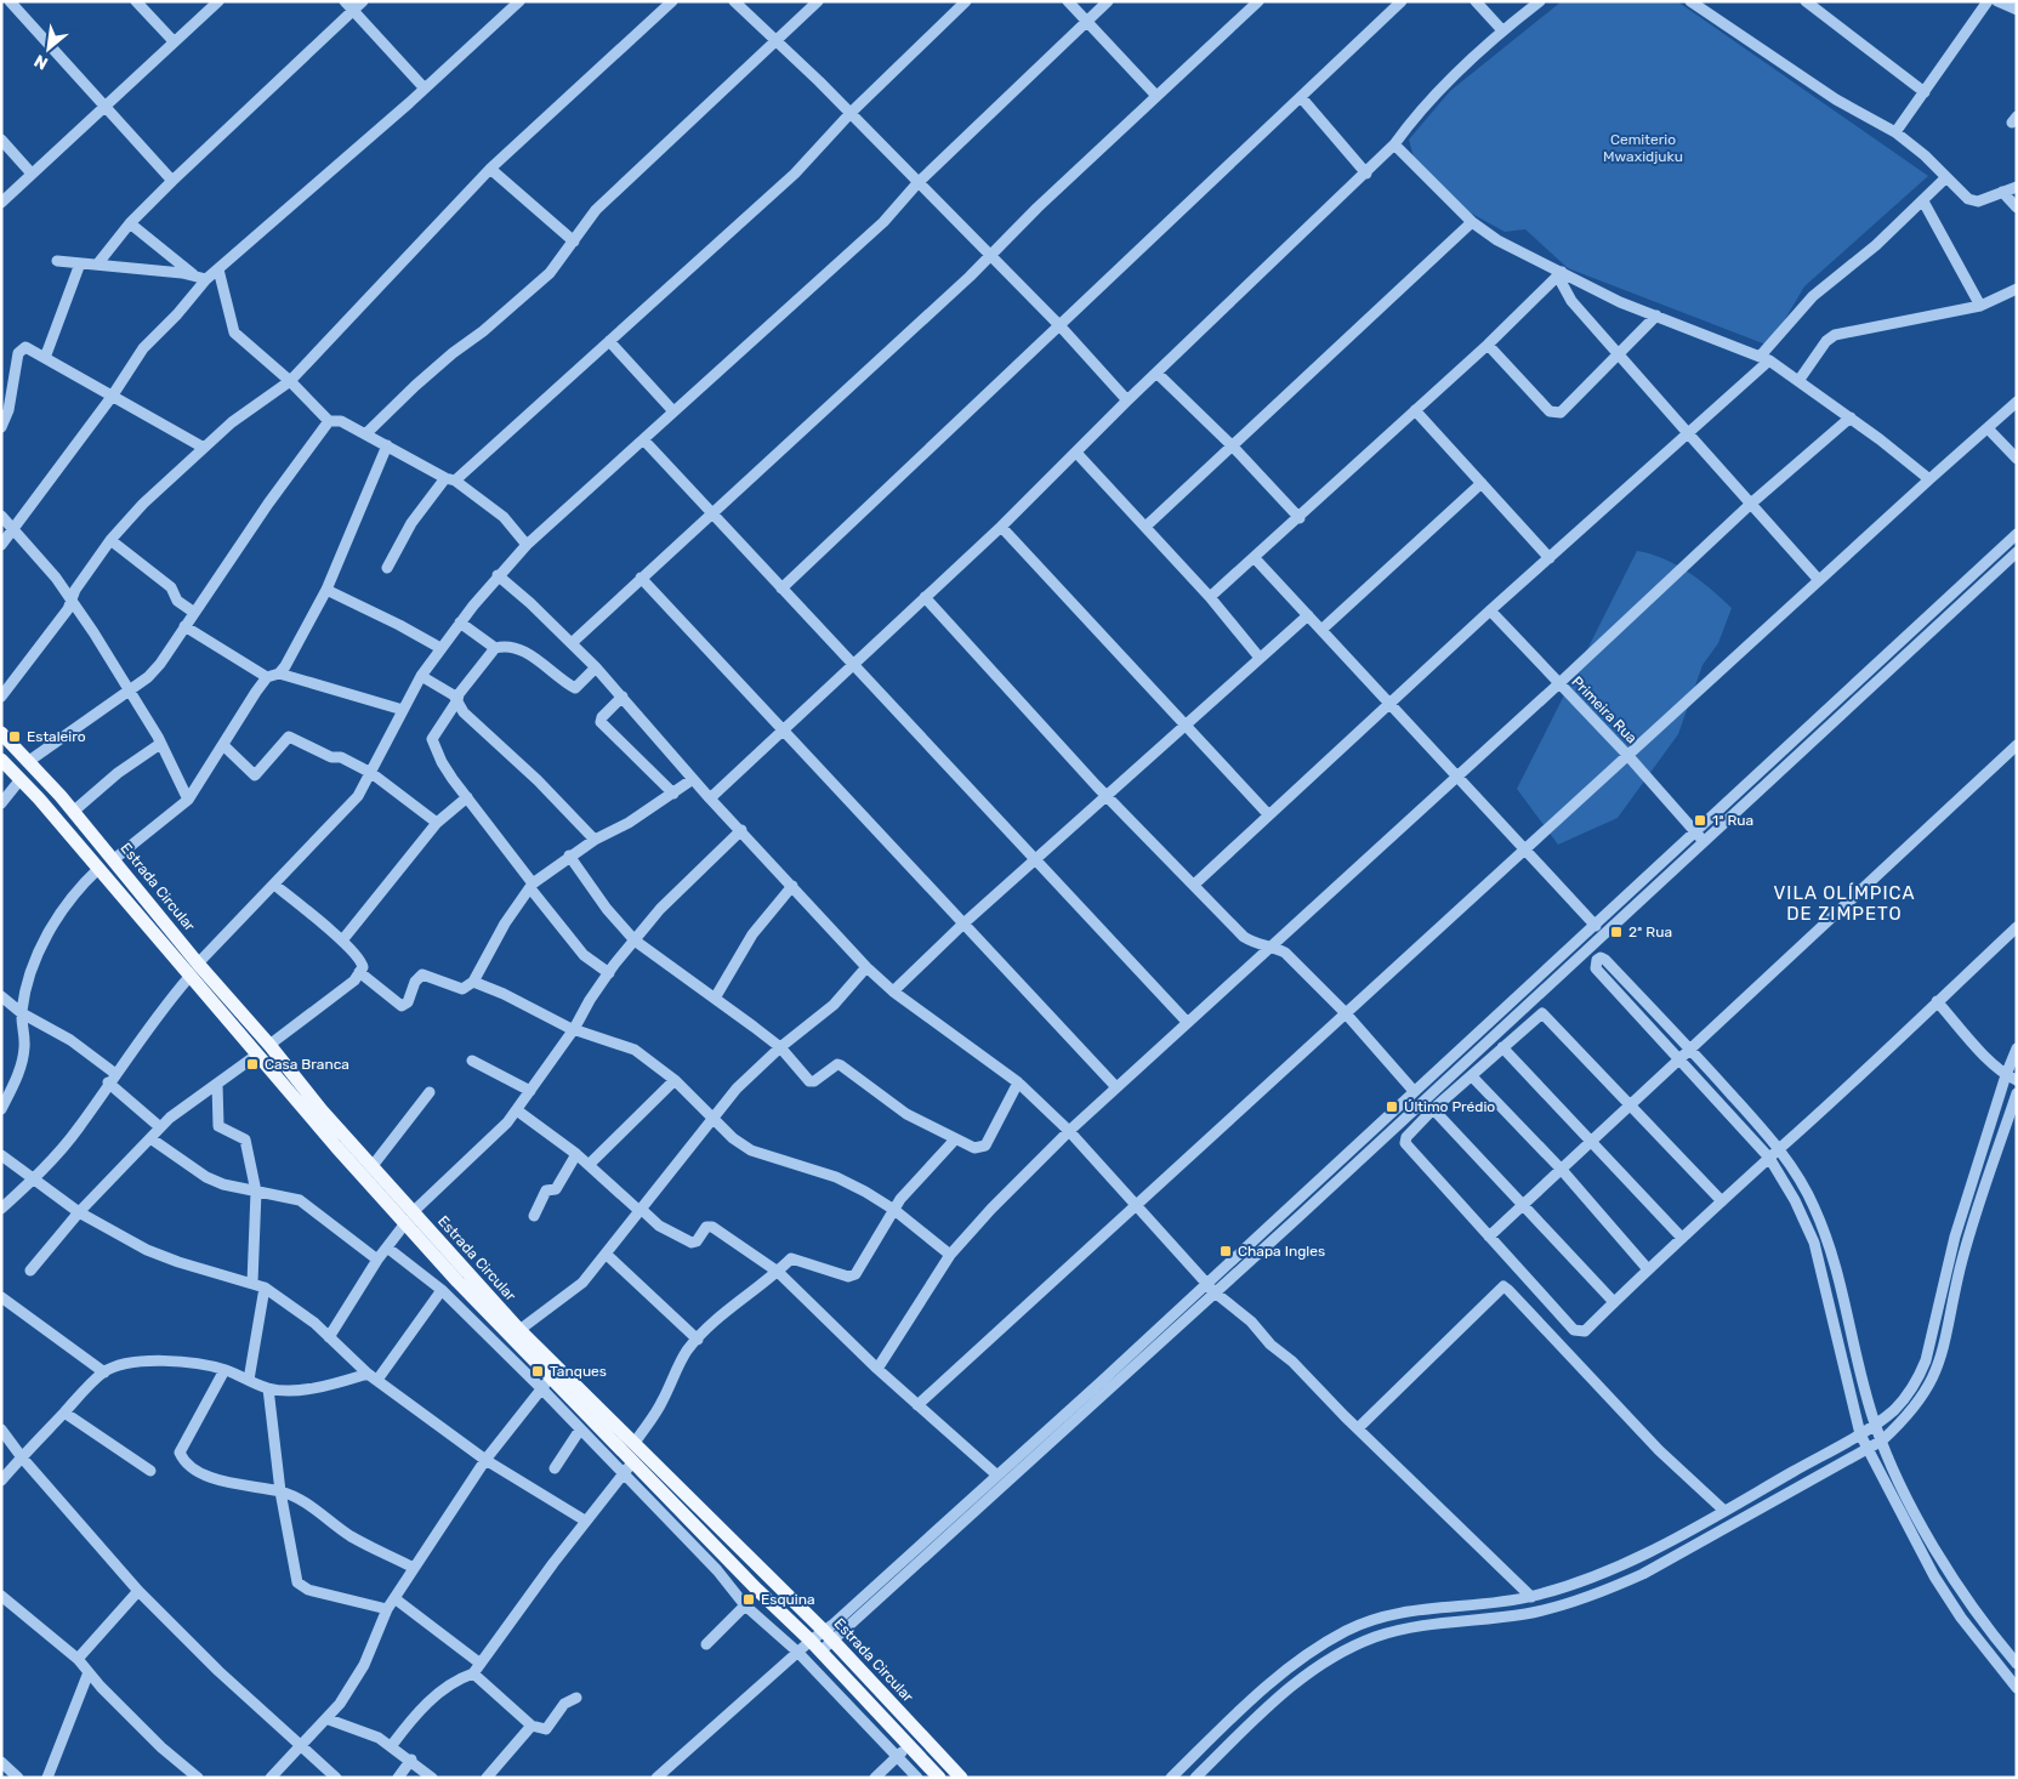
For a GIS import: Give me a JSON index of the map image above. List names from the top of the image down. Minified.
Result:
{"streets":{"main road":["Estrada Circular"],"street":["Primeira Rua"]},"districts":["VILA OLÍMPICA DE ZIMPETO"],"parks":["Cemiterio Mwaxidjuku"],"places":{"transit":["Estaleiro","1ª Rua","2ª Rua","Casa Branca","Último Prédio","Chapa Ingles","Tanques","Esquina"]},"north":"bottom left"}
